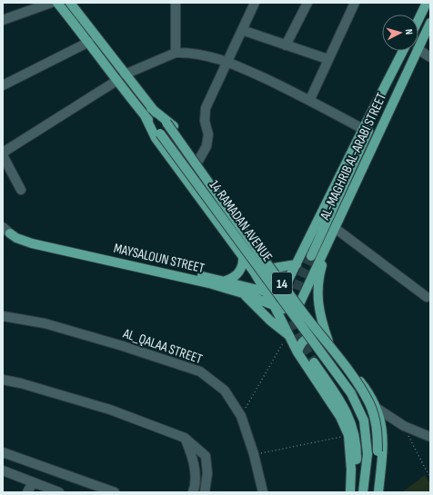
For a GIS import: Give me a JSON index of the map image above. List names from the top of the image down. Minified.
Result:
{"streets":{"main road":["AL-MAGHRIB AL-ARABI STREET","14 RAMADAN AVENUE","MAYSALOUN STREET","14"],"street":["AL_QALAA STREET"]},"crossings":[["AL-MAGHRIB AL-ARABI STREET","MAYSALOUN STREET"]],"north":"right"}
